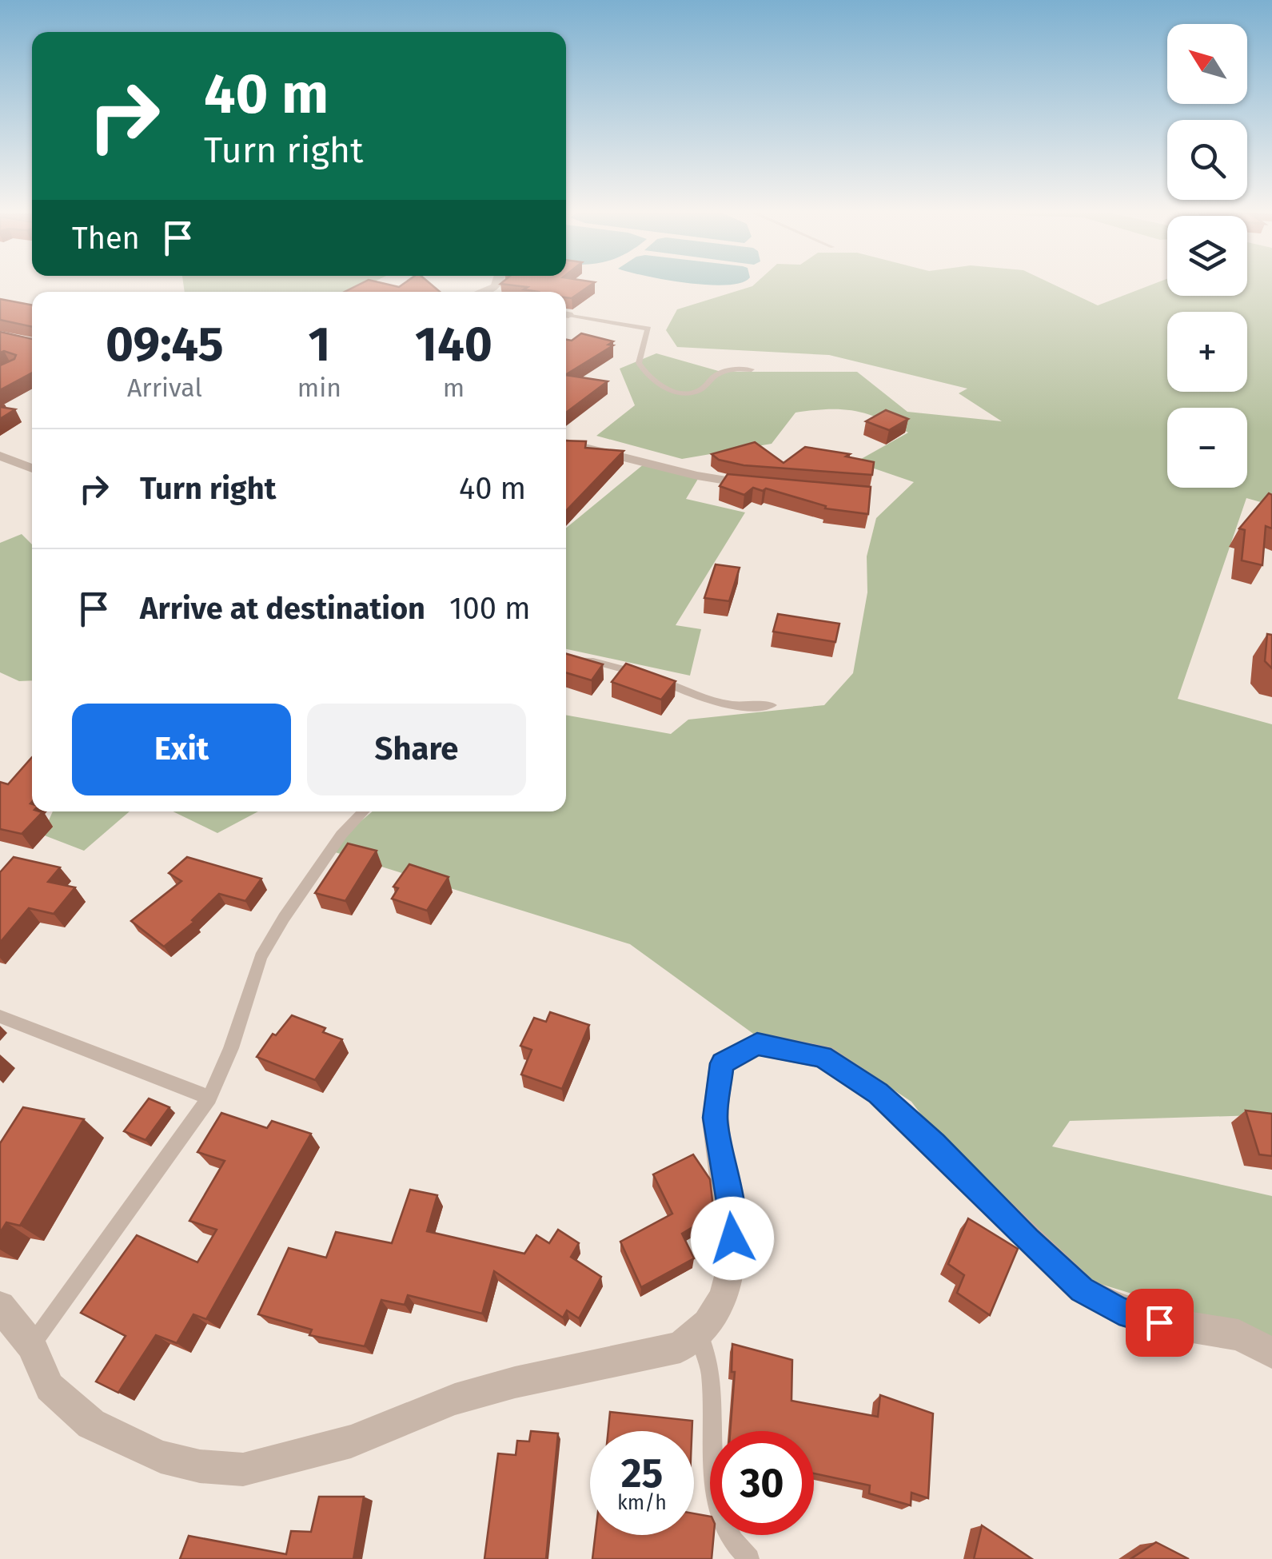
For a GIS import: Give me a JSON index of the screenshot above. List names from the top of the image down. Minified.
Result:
{"north":"top left","page":{"map_buttons":["+","−"],"turn":["40 m","Turn right"],"then":"Then","eta":["09:45","Arrival","1","min","140","m"],"list":[{"name":"Turn right","value":"40 m"},{"name":"Arrive at destination","value":"100 m"}],"buttons":["Exit","Share"],"speed":"25 km/h","limit":"30"}}
